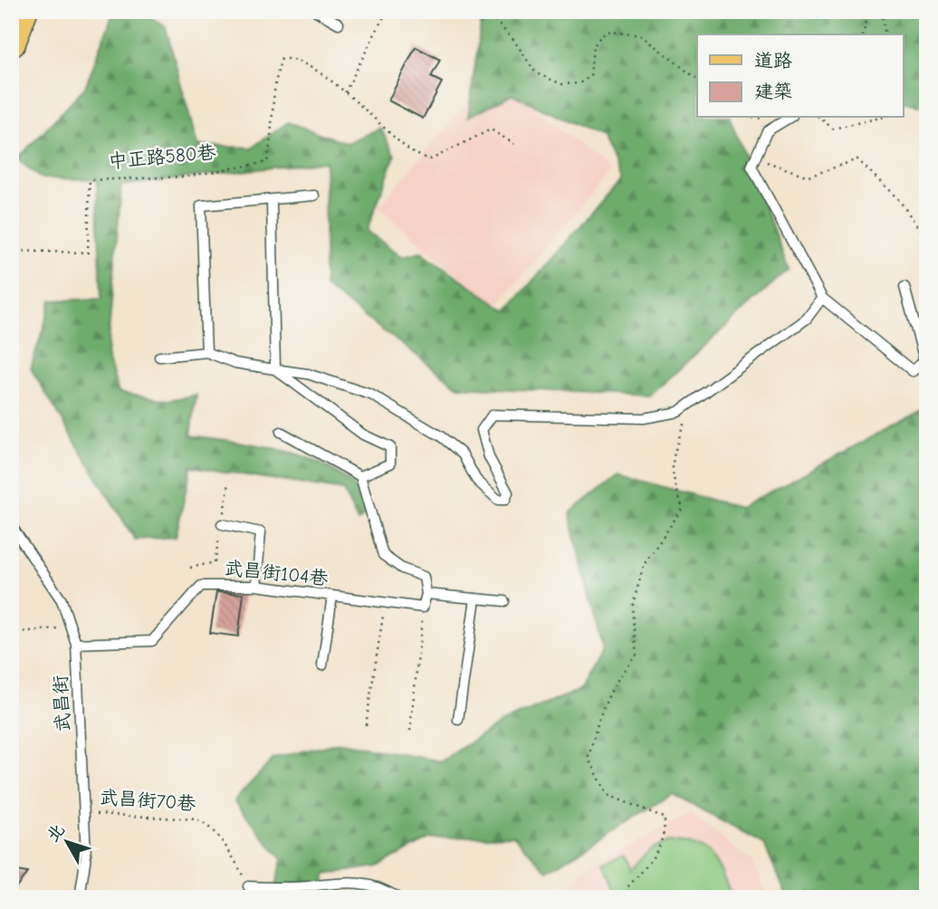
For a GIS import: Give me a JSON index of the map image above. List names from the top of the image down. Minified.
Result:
{"streets":{"lane":["武昌街104巷","武昌街"],"path":["中正路580巷","武昌街70巷"]},"crossings":[["武昌街104巷","武昌街"],["武昌街","武昌街70巷"]],"legend":["道路","建築"],"north":"top left"}
